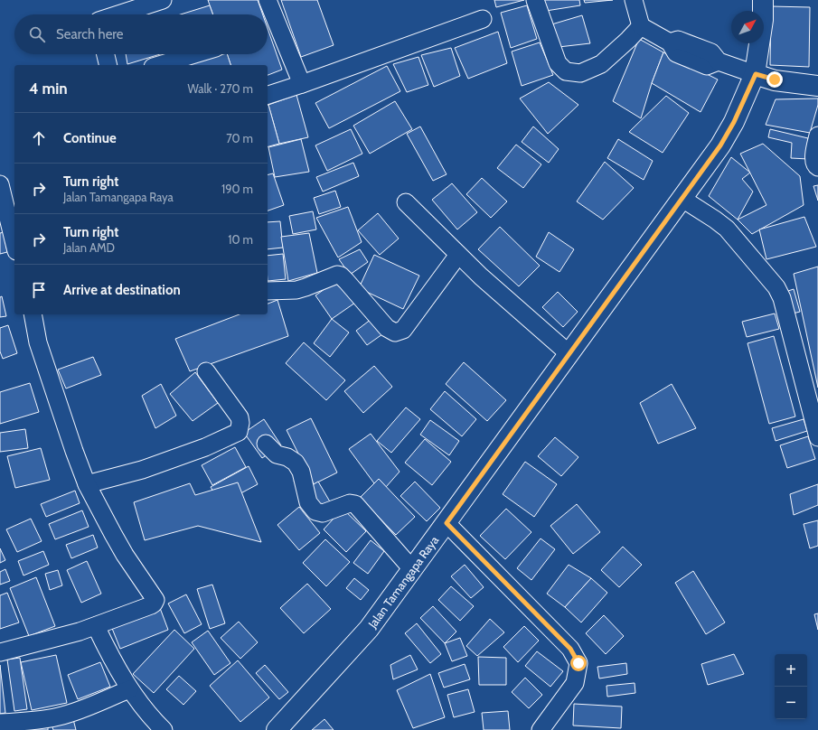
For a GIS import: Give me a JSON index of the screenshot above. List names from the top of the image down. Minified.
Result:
{"streets":{"main road":["Jalan Tamangapa Raya"]},"north":"top right","page":{"search":"Search here","heading":["4 min","Walk · 270 m"],"list":[["Continue","70 m"],["Turn right","Jalan Tamangapa Raya","190 m"],["Turn right","Jalan AMD","10 m"],"Arrive at destination"],"map_buttons":["+","−"]}}
